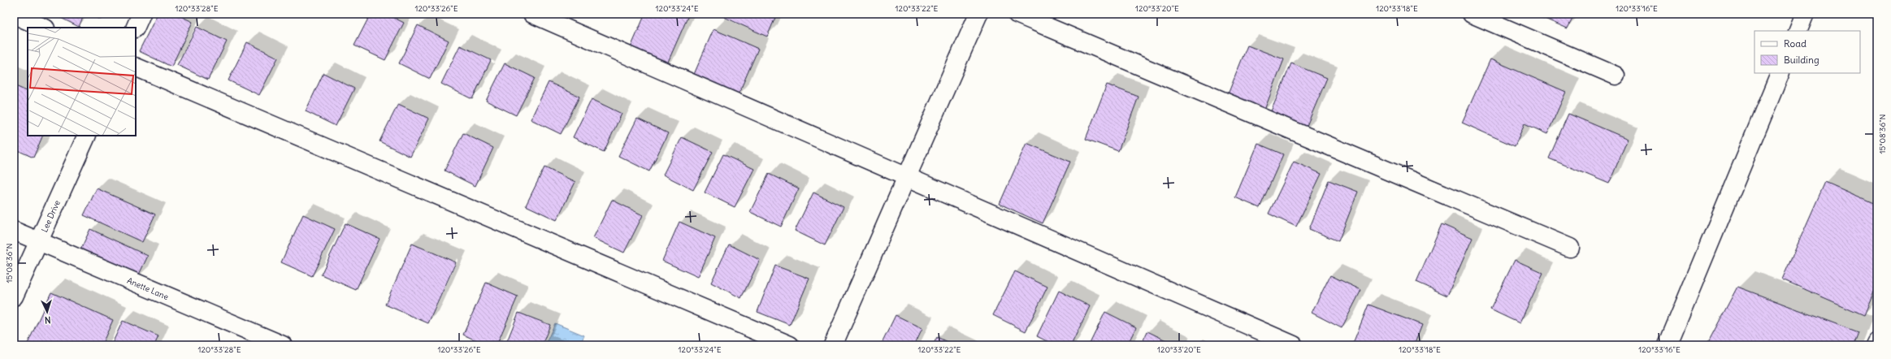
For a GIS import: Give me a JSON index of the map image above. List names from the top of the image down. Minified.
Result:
{"streets":{"street":["Lee Drive","Anette Lane"]},"crossings":[["Lee Drive","Anette Lane"]],"legend":["Road","Building"],"north":"bottom","coordinates":["120°33'28\"E","120°33'26\"E","120°33'24\"E","120°33'22\"E","120°33'20\"E","120°33'18\"E","120°33'16\"E","15°08'36\"N"]}
